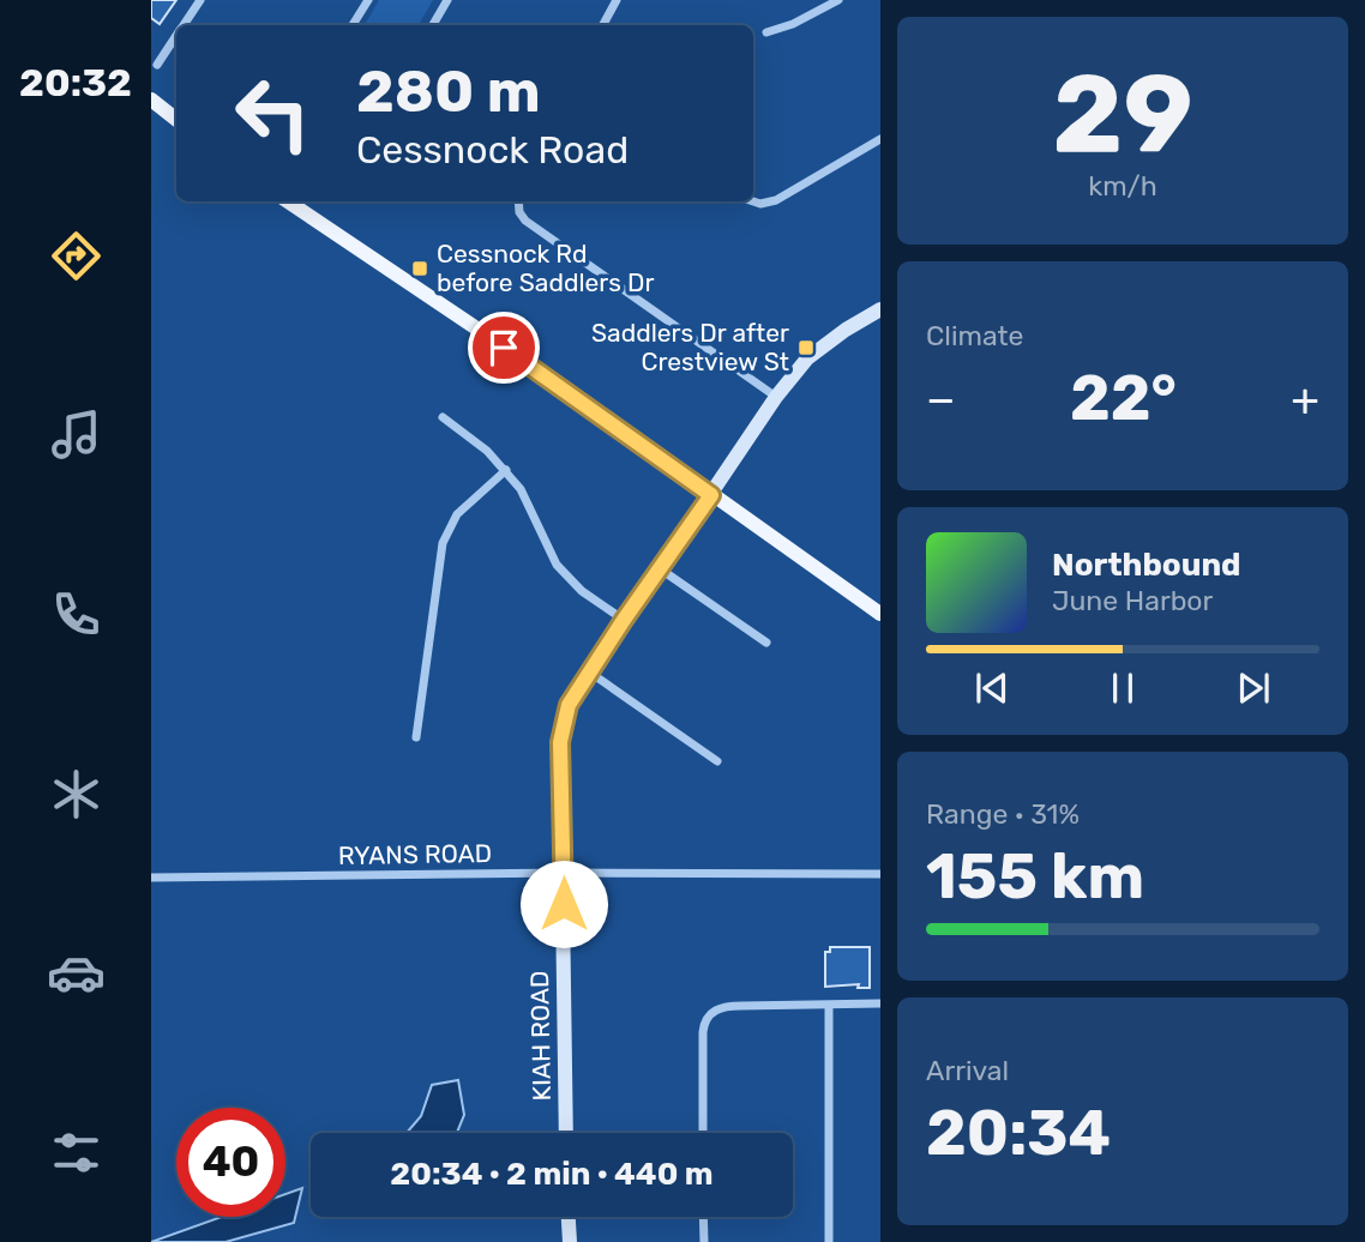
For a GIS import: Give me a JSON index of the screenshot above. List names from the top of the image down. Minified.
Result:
{"streets":{"street":["RYANS ROAD","KIAH ROAD"]},"crossings":[["RYANS ROAD","KIAH ROAD"]],"places":{"transit":["Cessnock Rd before Saddlers Dr","Saddlers Dr after Crestview St"]},"page":{"tabs":"20:32","tile":[["29","km/h"],"Climate",["Range · 31%","155 km"],["Arrival","20:34"]],"turn":["280 m","Cessnock Road"],"heat":["−","22°","+"],"song":["Northbound","June Harbor"],"limit":"40","trip":"20:34 · 2 min · 440 m"}}
